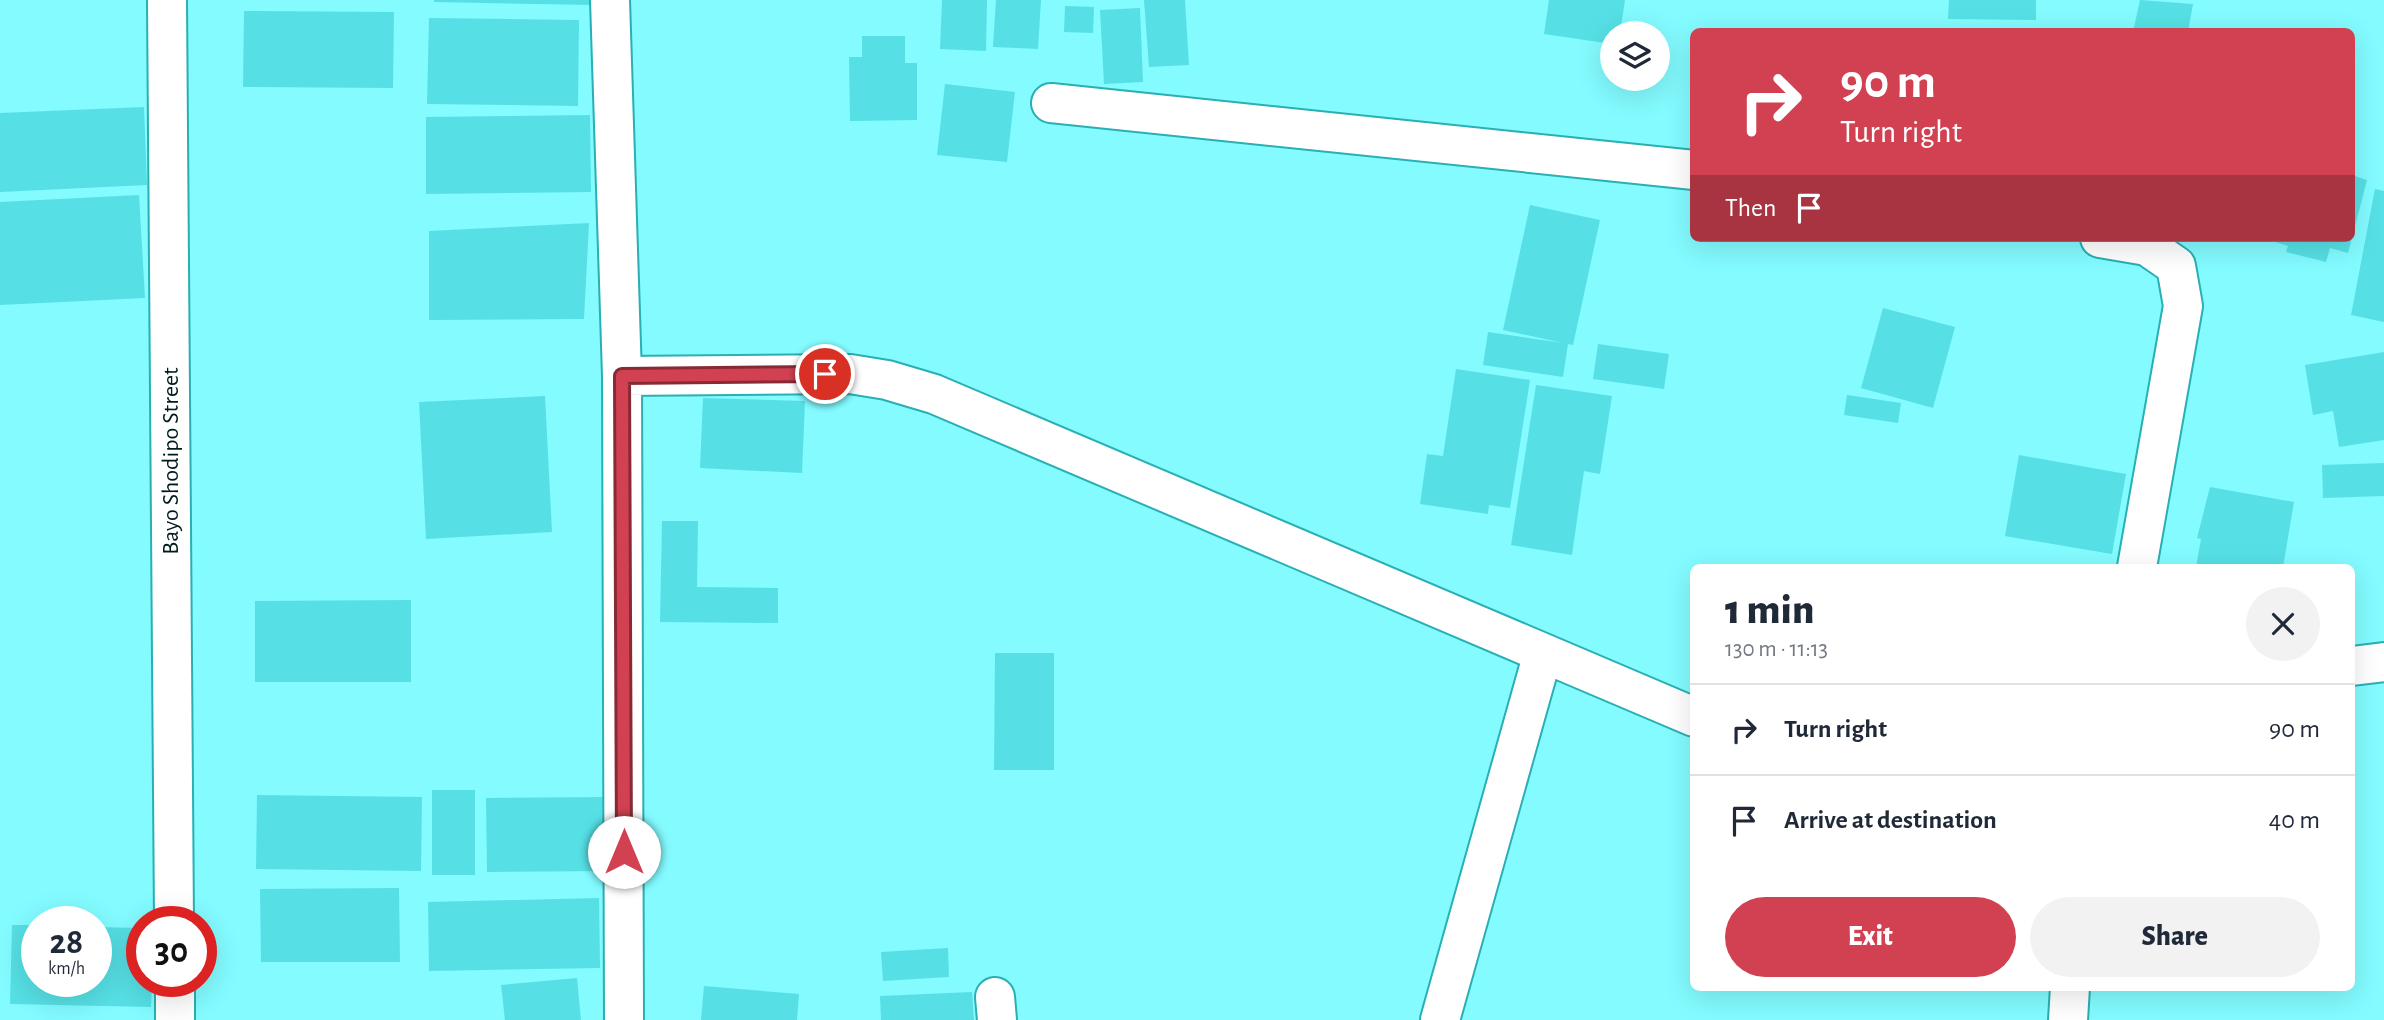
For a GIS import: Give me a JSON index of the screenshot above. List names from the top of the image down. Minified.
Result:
{"streets":{"street":["Bayo Shodipo Street"]},"page":{"turn":["90 m","Turn right"],"then":"Then","heading":["1 min","130 m · 11:13"],"list":[{"name":"Turn right","value":"90 m"},{"name":"Arrive at destination","value":"40 m"}],"buttons":["Exit","Share"],"speed":"28 km/h","limit":"30"}}
